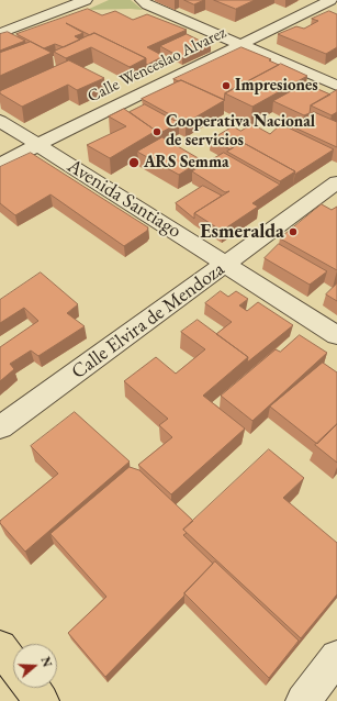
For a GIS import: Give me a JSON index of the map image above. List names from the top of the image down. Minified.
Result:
{"streets":{"street":["Calle Wenceslao Alvarez","Avenida Santiago","Calle Elvira de Mendoza"]},"crossings":[["Calle Wenceslao Alvarez","Avenida Santiago"],["Avenida Santiago","Calle Elvira de Mendoza"]],"places":["Impresiones","Cooperativa Nacional de servicios","ARS Semma","Esmeralda"],"north":"right"}
